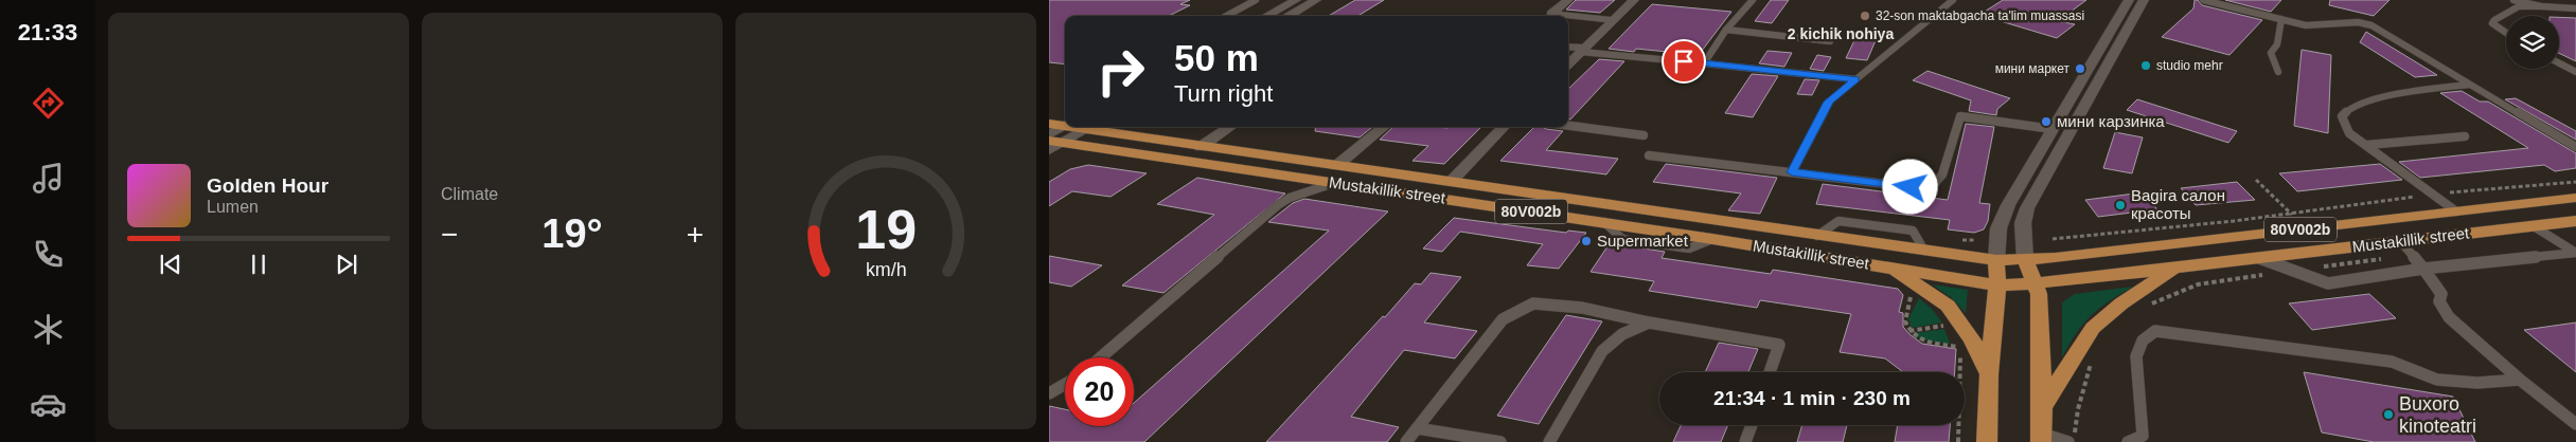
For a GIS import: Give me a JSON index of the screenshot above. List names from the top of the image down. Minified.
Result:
{"streets":{"main road":["Mustakillik street","80V002b"]},"districts":["2 kichik nohiya"],"places":["32-son maktabgacha ta'lim muassasi","studio mehr","мини маркет","мини карзинка","Bagira салон красоты","Supermarket","Buxoro kinoteatri"],"page":{"tabs":"21:33","tile":"Climate","turn":["50 m","Turn right"],"song":["Golden Hour","Lumen"],"heat":["−","19°","+"],"limit":"20","trip":"21:34 · 1 min · 230 m","gauge":["19","km/h"]}}
